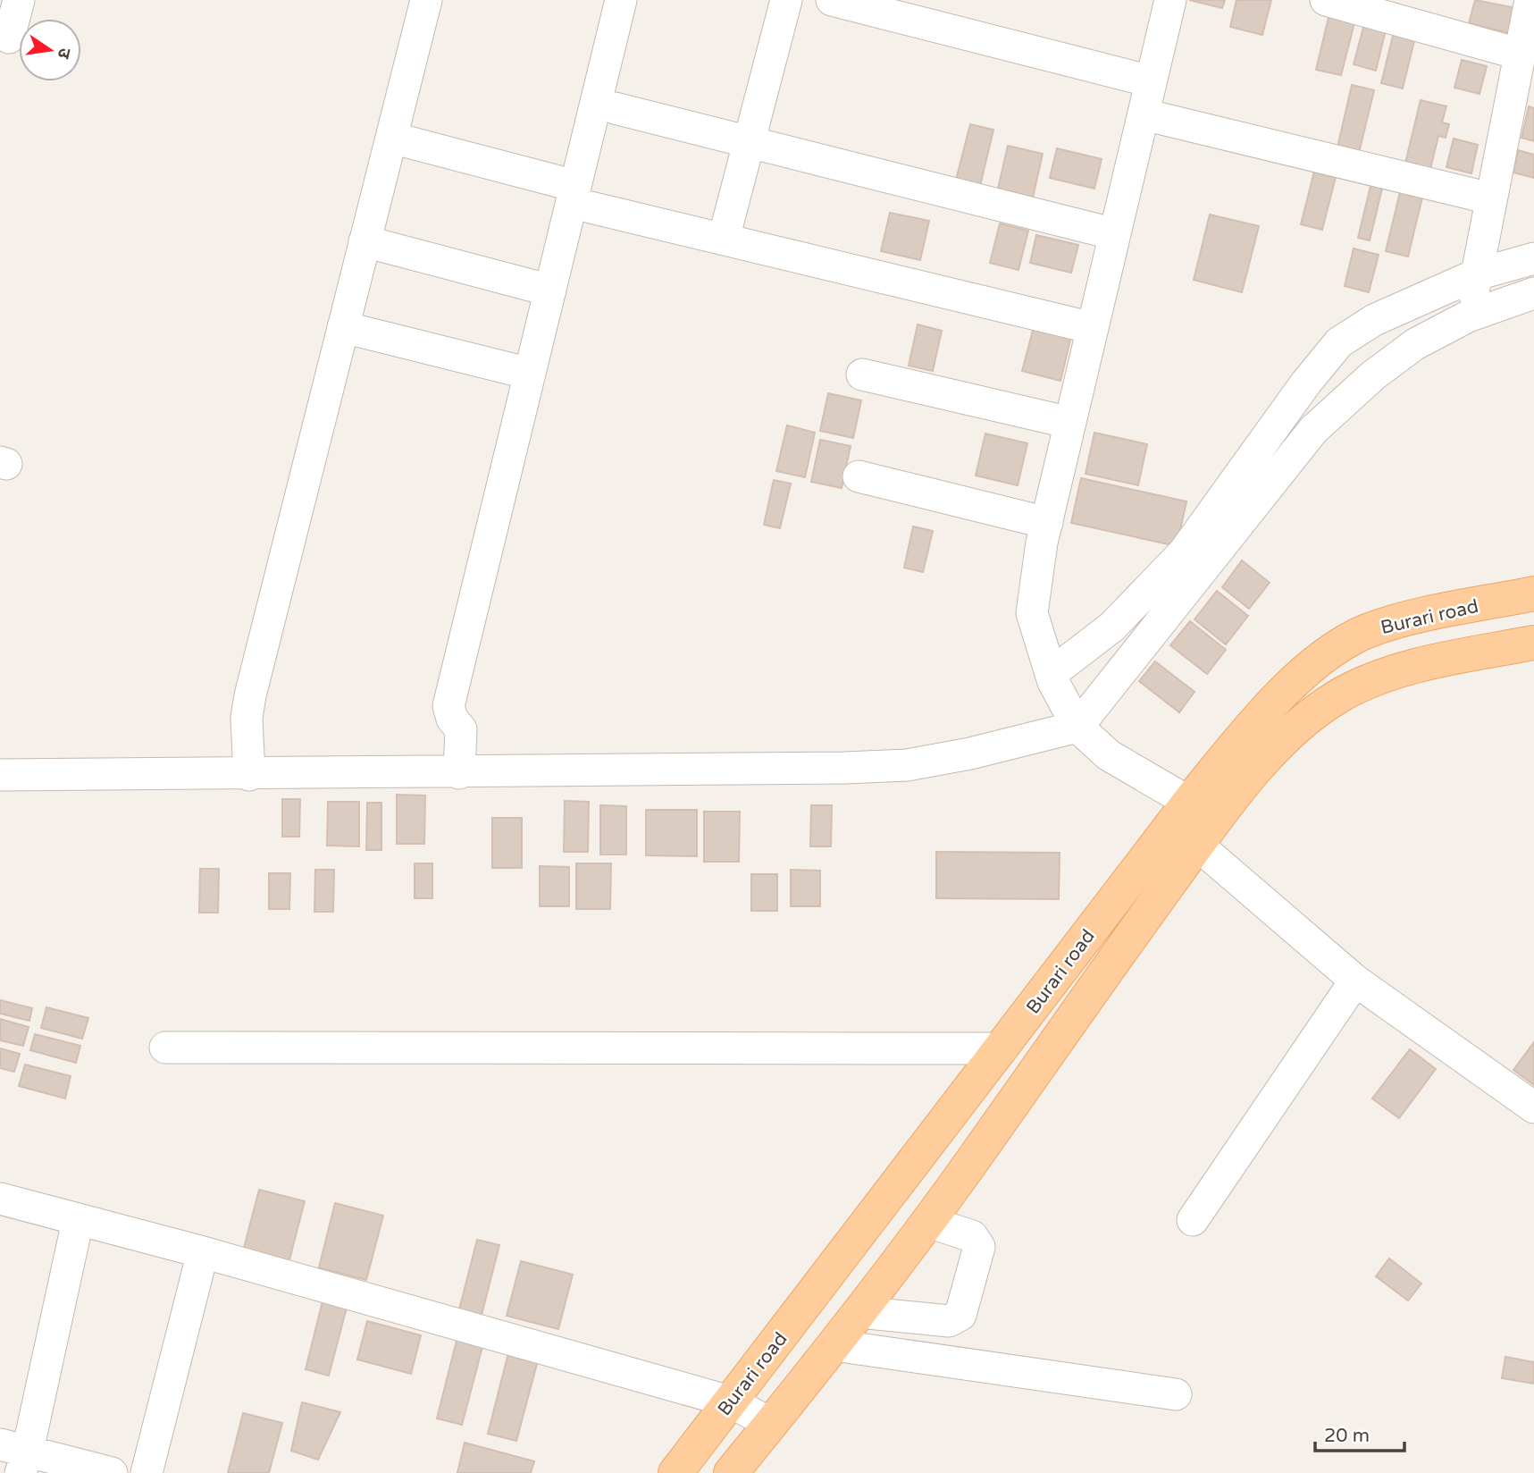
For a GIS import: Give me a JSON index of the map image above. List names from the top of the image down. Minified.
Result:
{"streets":{"main road":["Burari road"]},"scale_bar":"20 m","north":"right"}
